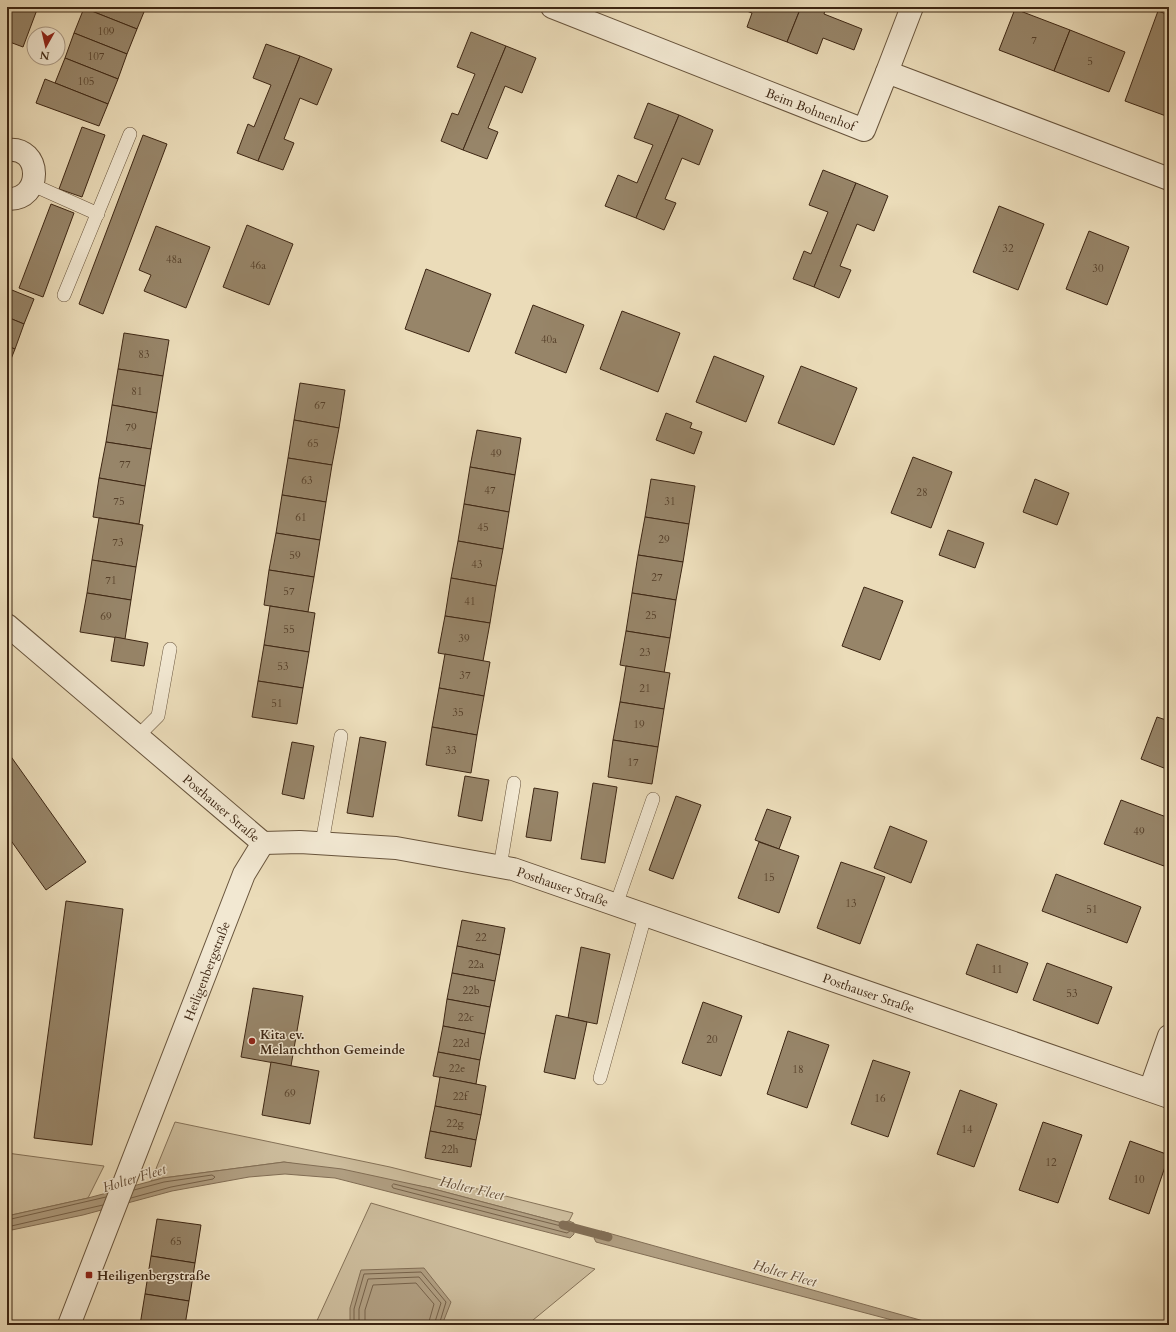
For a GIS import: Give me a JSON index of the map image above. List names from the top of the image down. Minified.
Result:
{"streets":{"street":["Beim Bohnenhof","Posthauser Straße","Heiligenbergstraße"]},"crossings":[["Posthauser Straße","Heiligenbergstraße"]],"water":["Holter Fleet"],"places":{"other":["Kita ev. Melanchthon Gemeinde"],"transit":["Heiligenbergstraße"]},"house_numbers":["109","7","107","5","105","32","48a","46a","30","40a","83","81","67","79","65","49","77","63","47","28","75","31","61","45","29","73","59","43","27","71","57","41","25","69","55","39","23","53","37","21","51","35","19","33","17","49","15","13","51","22","22a","11","22b","53","22c","20","22d","22e","18","69","22f","16","22g","14","22h","12","10","65"],"north":"bottom"}
